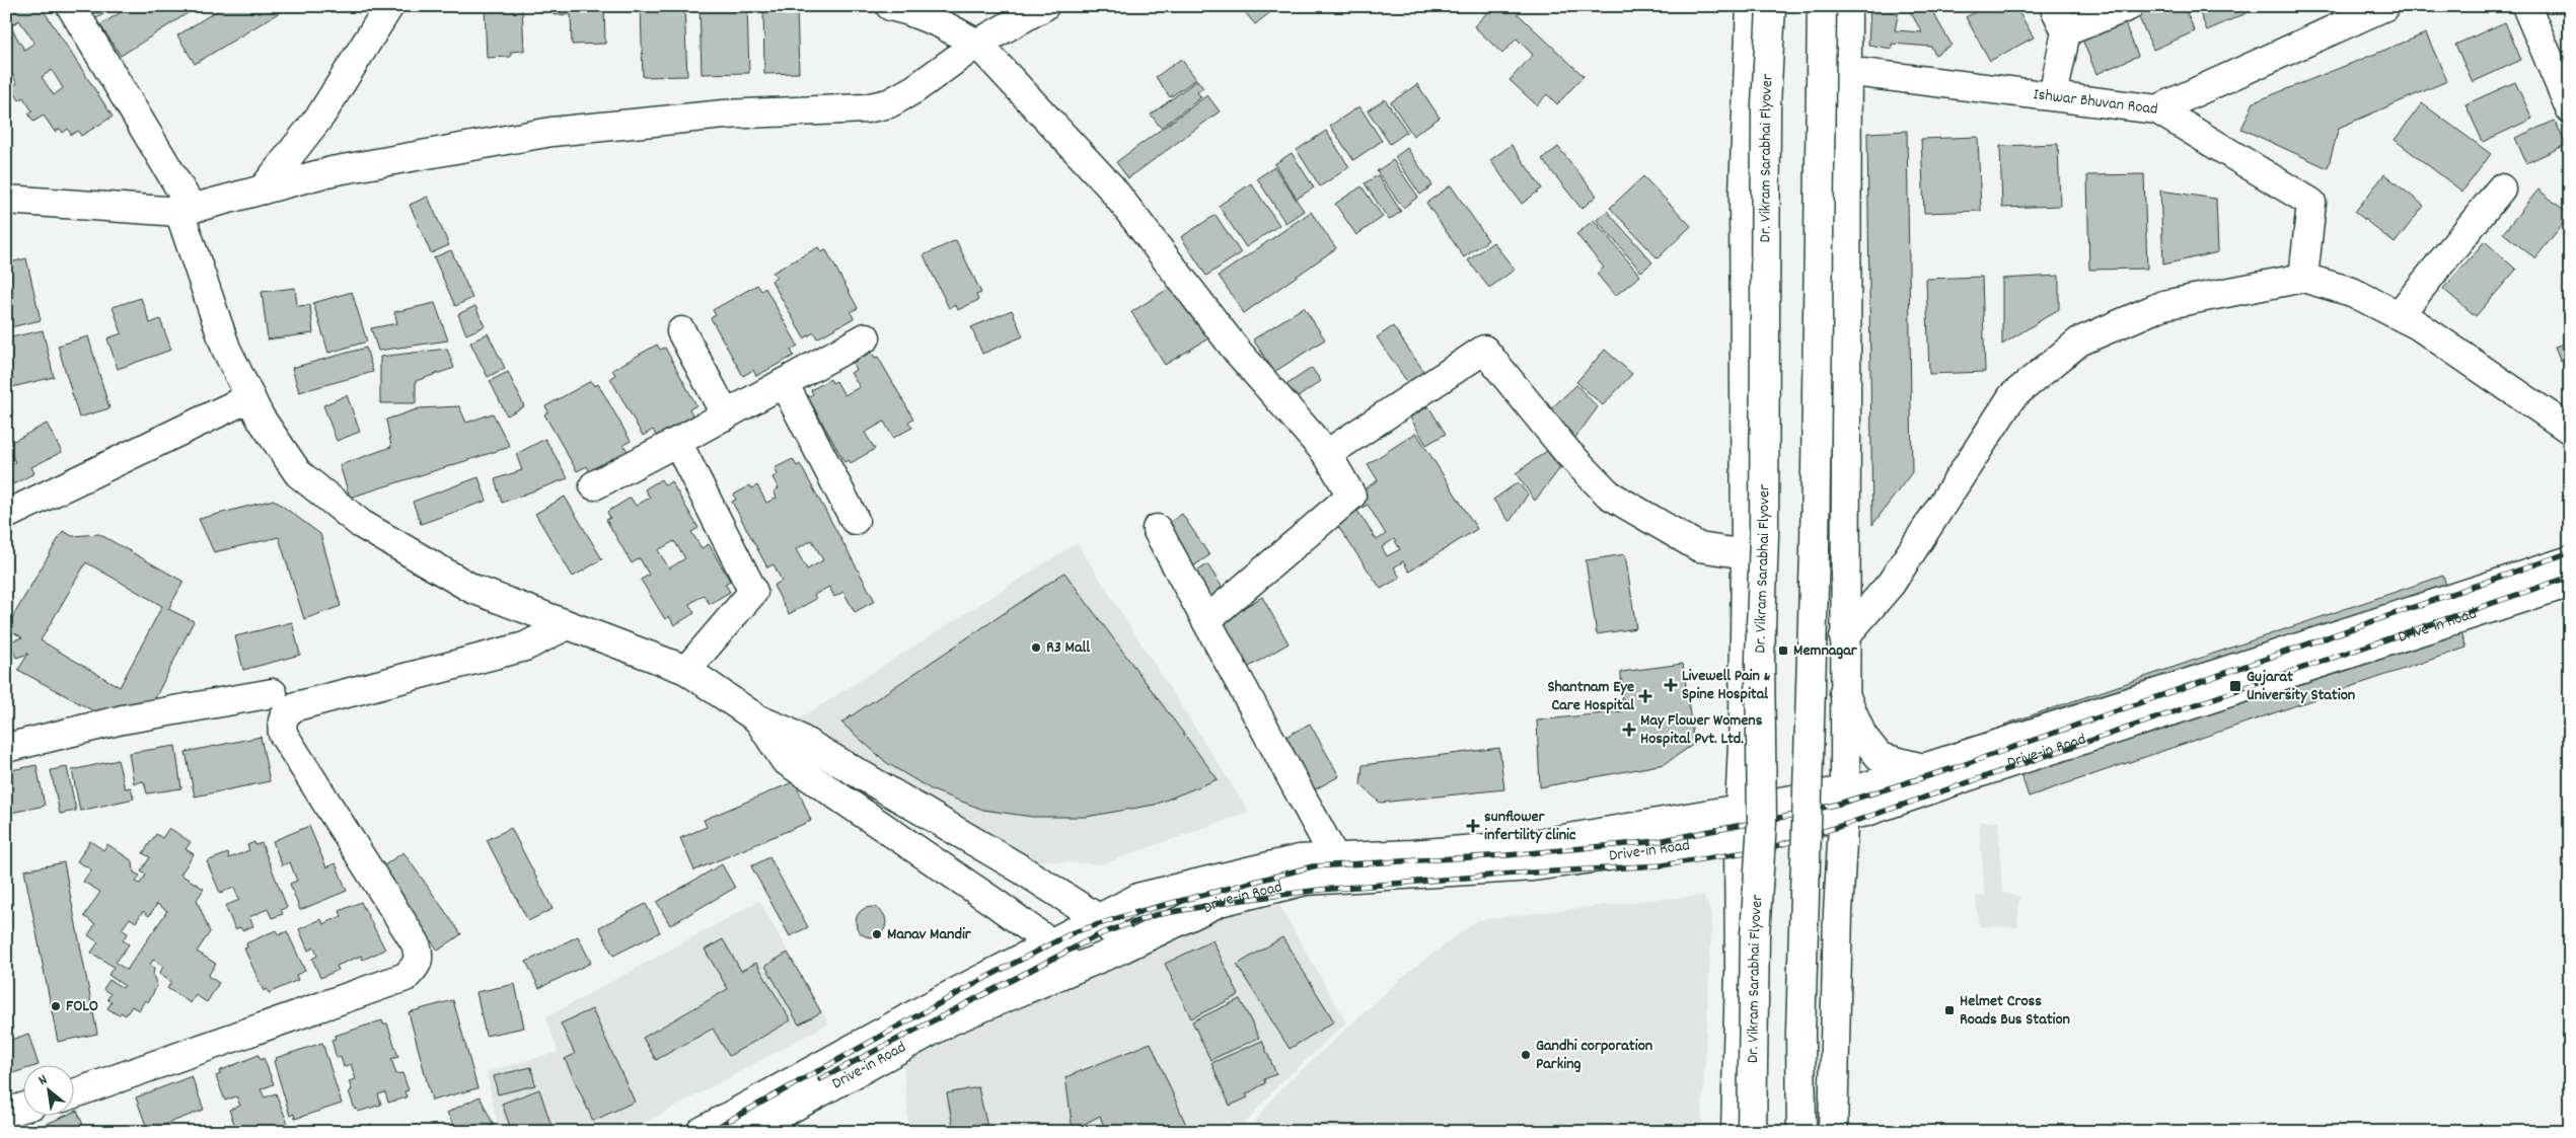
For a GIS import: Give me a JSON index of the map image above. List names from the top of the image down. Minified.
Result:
{"streets":{"street":["Ishwar Bhuvan Road","Dr. Vikram Sarabhai Flyover","Drive-in Road"]},"places":{"other":["R3 Mall","Manav Mandir","FOLO","Gandhi corporation Parking"],"transit":["Memnagar","Gujarat University Station","Helmet Cross Roads Bus Station"],"health":["Livewell Pain & Spine Hospital","Shantnam Eye Care Hospital","May Flower Womens Hospital Pvt. Ltd.","sunflower infertility clinic"]},"north":"top left"}
